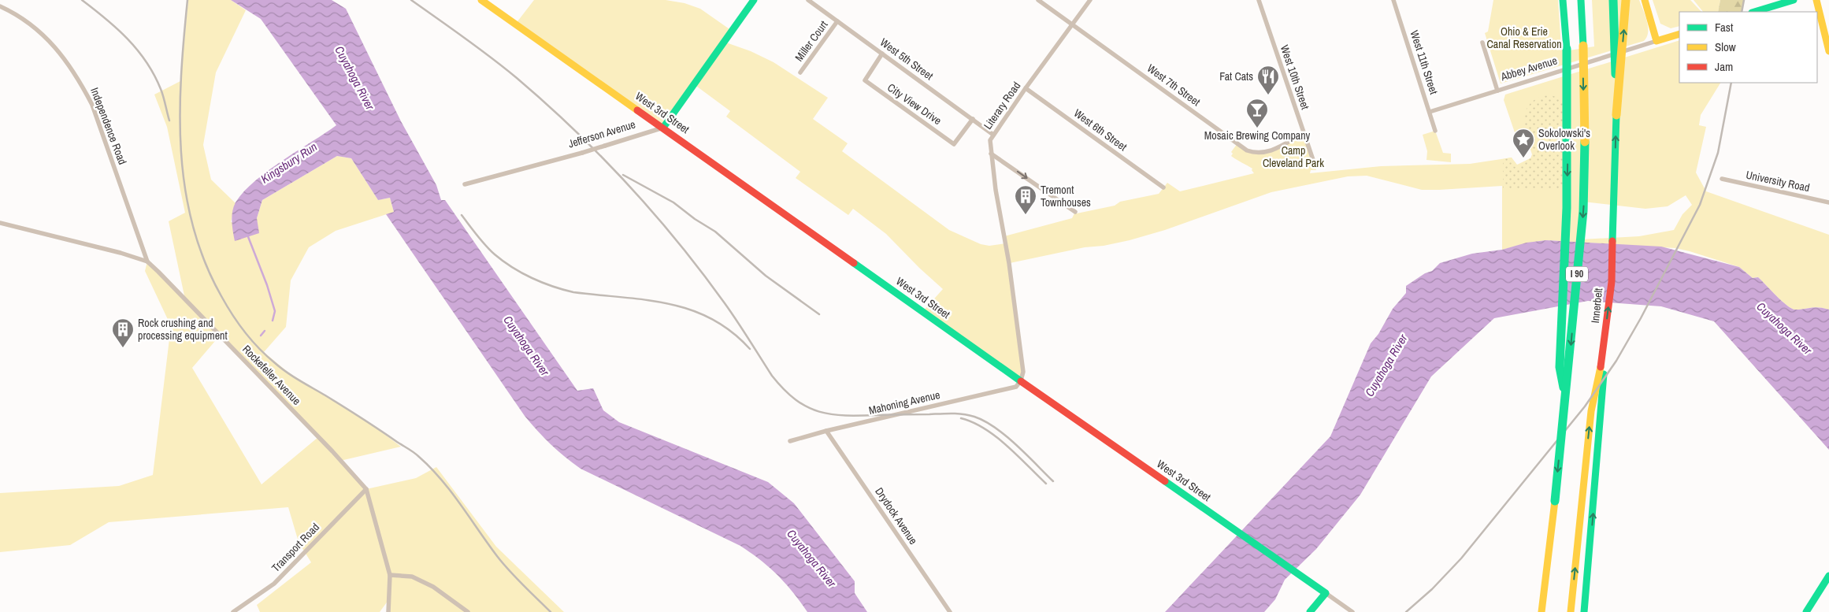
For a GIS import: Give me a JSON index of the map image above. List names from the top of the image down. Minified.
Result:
{"streets":{"main road":["Abbey Avenue","West 3rd Street","I 90","Innerbelt"],"street":["Miller Court","West 5th Street","West 11th Street","West 10th Street","West 7th Street","City View Drive","Literary Road","Independence Road","West 6th Street","Jefferson Avenue","University Road","Rockefeller Avenue","Mahoning Avenue","Drydock Avenue","Transport Road"]},"crossings":[["Miller Court","West 5th Street"],["West 5th Street","City View Drive"],["West 5th Street","Literary Road"],["West 11th Street","Abbey Avenue"],["West 10th Street","West 7th Street"],["West 7th Street","Literary Road"],["Literary Road","West 3rd Street"],["Literary Road","West 6th Street"],["Literary Road","Mahoning Avenue"],["West 3rd Street","Jefferson Avenue"],["West 3rd Street","Mahoning Avenue"],["Independence Road","Rockefeller Avenue"],["Rockefeller Avenue","Transport Road"],["Mahoning Avenue","Drydock Avenue"]],"water":["Cuyahoga River","Kingsbury Run"],"parks":["Ohio & Erie Canal Reservation","Camp Cleveland Park"],"places":{"restaurant":["Fat Cats"],"bar":["Mosaic Brewing Company"],"place":["Sokolowski's Overlook"],"building":["Tremont Townhouses","Rock crushing and processing equipment"]},"legend":["Fast","Slow","Jam"]}
